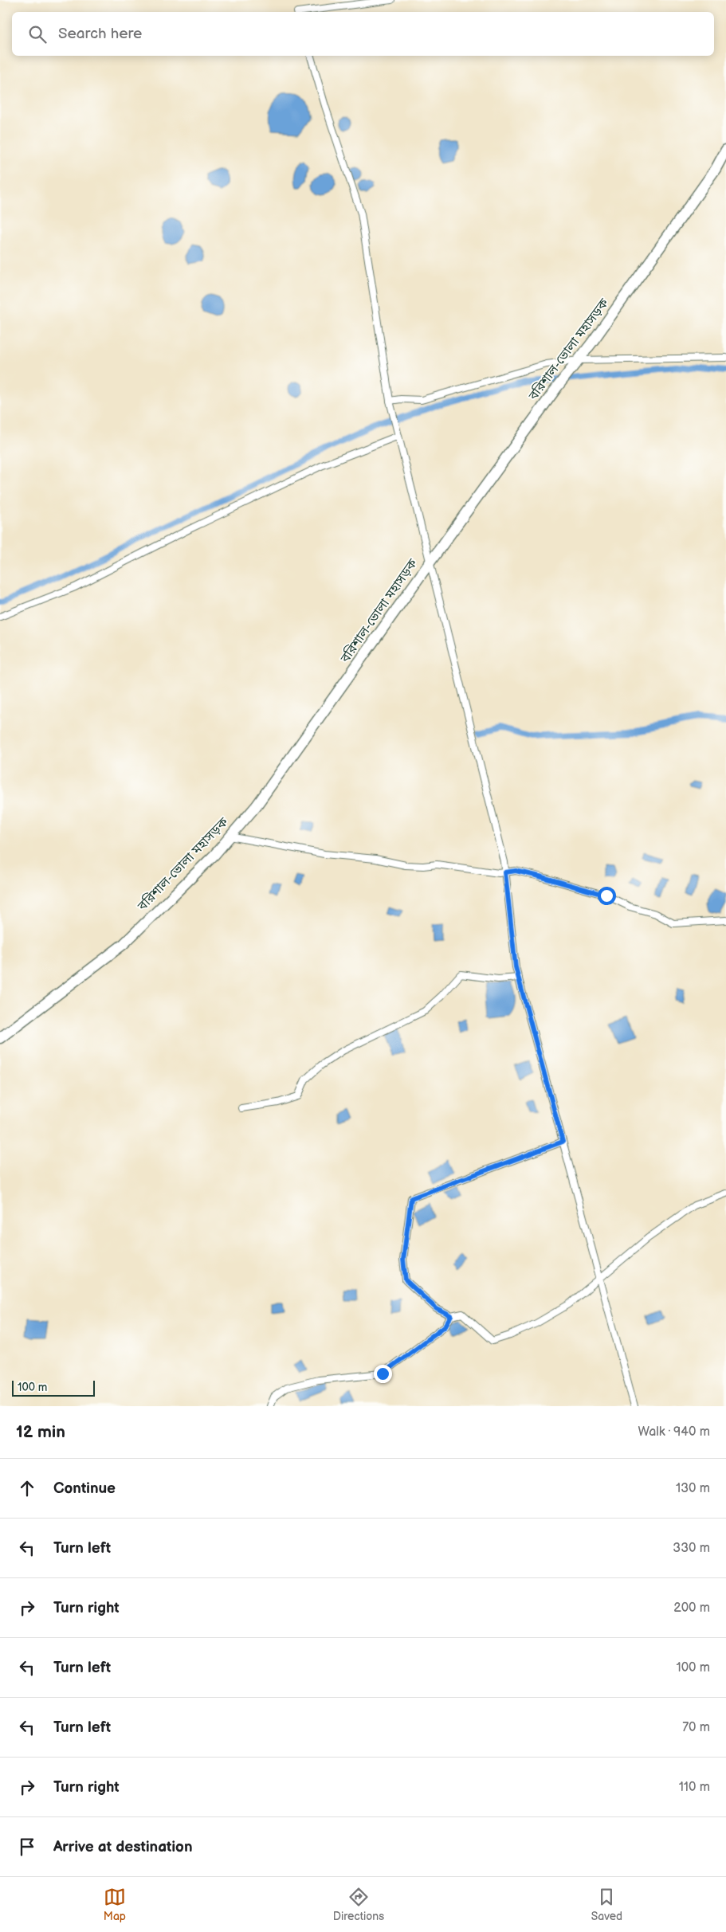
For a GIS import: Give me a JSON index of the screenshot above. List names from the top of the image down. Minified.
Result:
{"streets":{"highway":["বরিশাল-ভোলা মহাসড়ক"]},"scale_bar":"100 m","page":{"search":"Search here","scale":"100 m","heading":["12 min","Walk · 940 m"],"list":[["Continue","130 m"],["Turn left","330 m"],["Turn right","200 m"],["Turn left","100 m"],["Turn left","70 m"],["Turn right","110 m"],"Arrive at destination"],"nav":["Map","Directions","Saved"]}}
